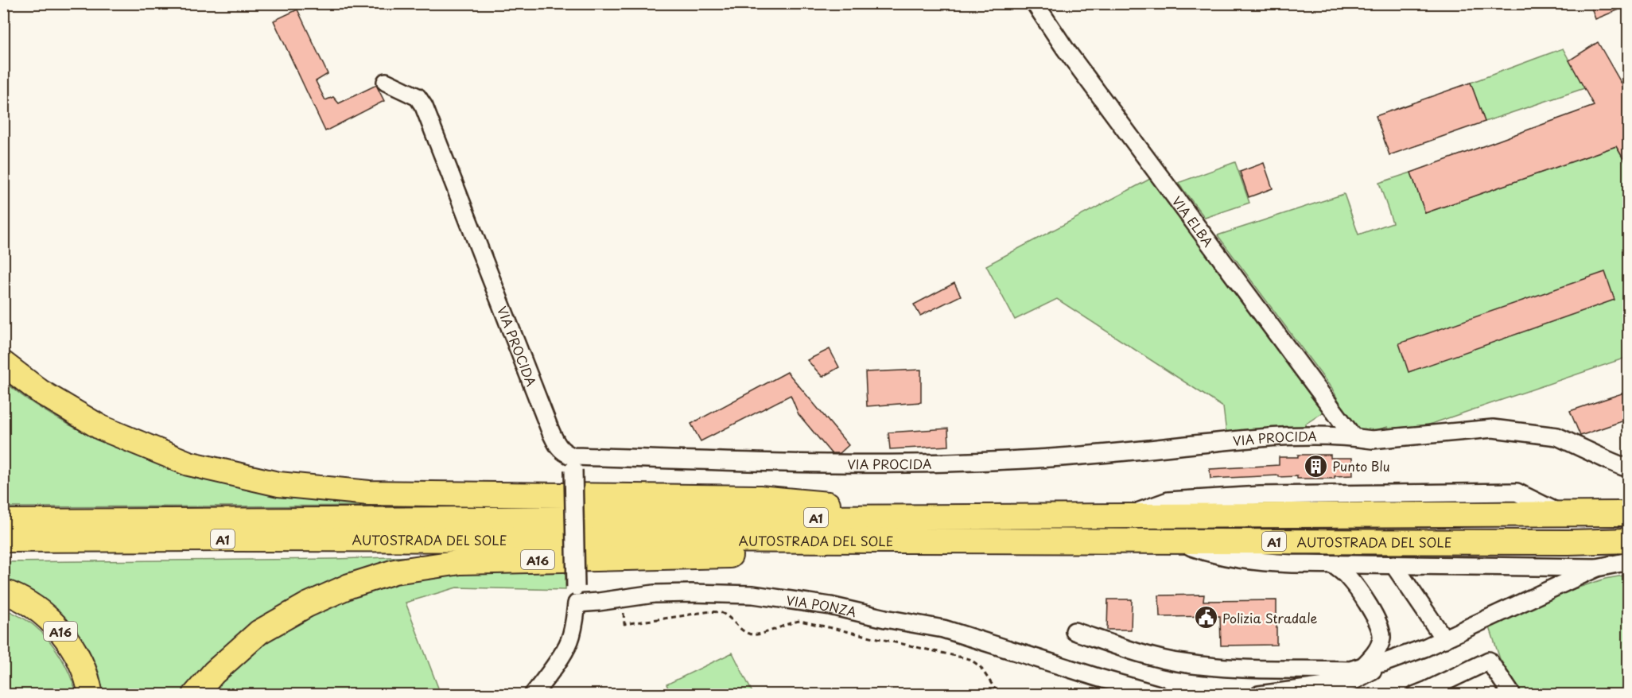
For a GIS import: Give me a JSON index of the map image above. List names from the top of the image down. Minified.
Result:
{"streets":{"highway":["A1","AUTOSTRADA DEL SOLE","A16"],"street":["VIA ELBA","VIA PROCIDA","VIA PONZA"]},"crossings":[["VIA ELBA","VIA PROCIDA"],["AUTOSTRADA DEL SOLE","A16"]],"places":{"building":["Punto Blu"],"public building":["Polizia Stradale"]}}
